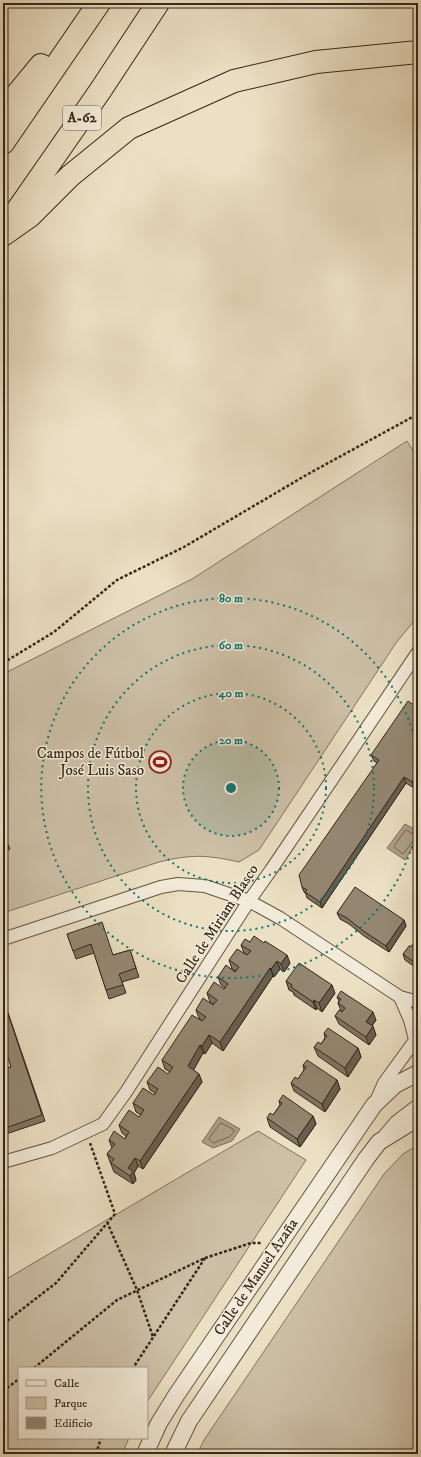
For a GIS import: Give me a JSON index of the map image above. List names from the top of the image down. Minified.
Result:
{"streets":{"highway":["A-62"],"street":["Calle de Miriam Blasco","Calle de Manuel Azaña"]},"places":{"sports":["Campos de Fútbol José Luis Saso"]},"legend":["Calle","Parque","Edificio"],"rings":["80 m","60 m","40 m","20 m"]}
